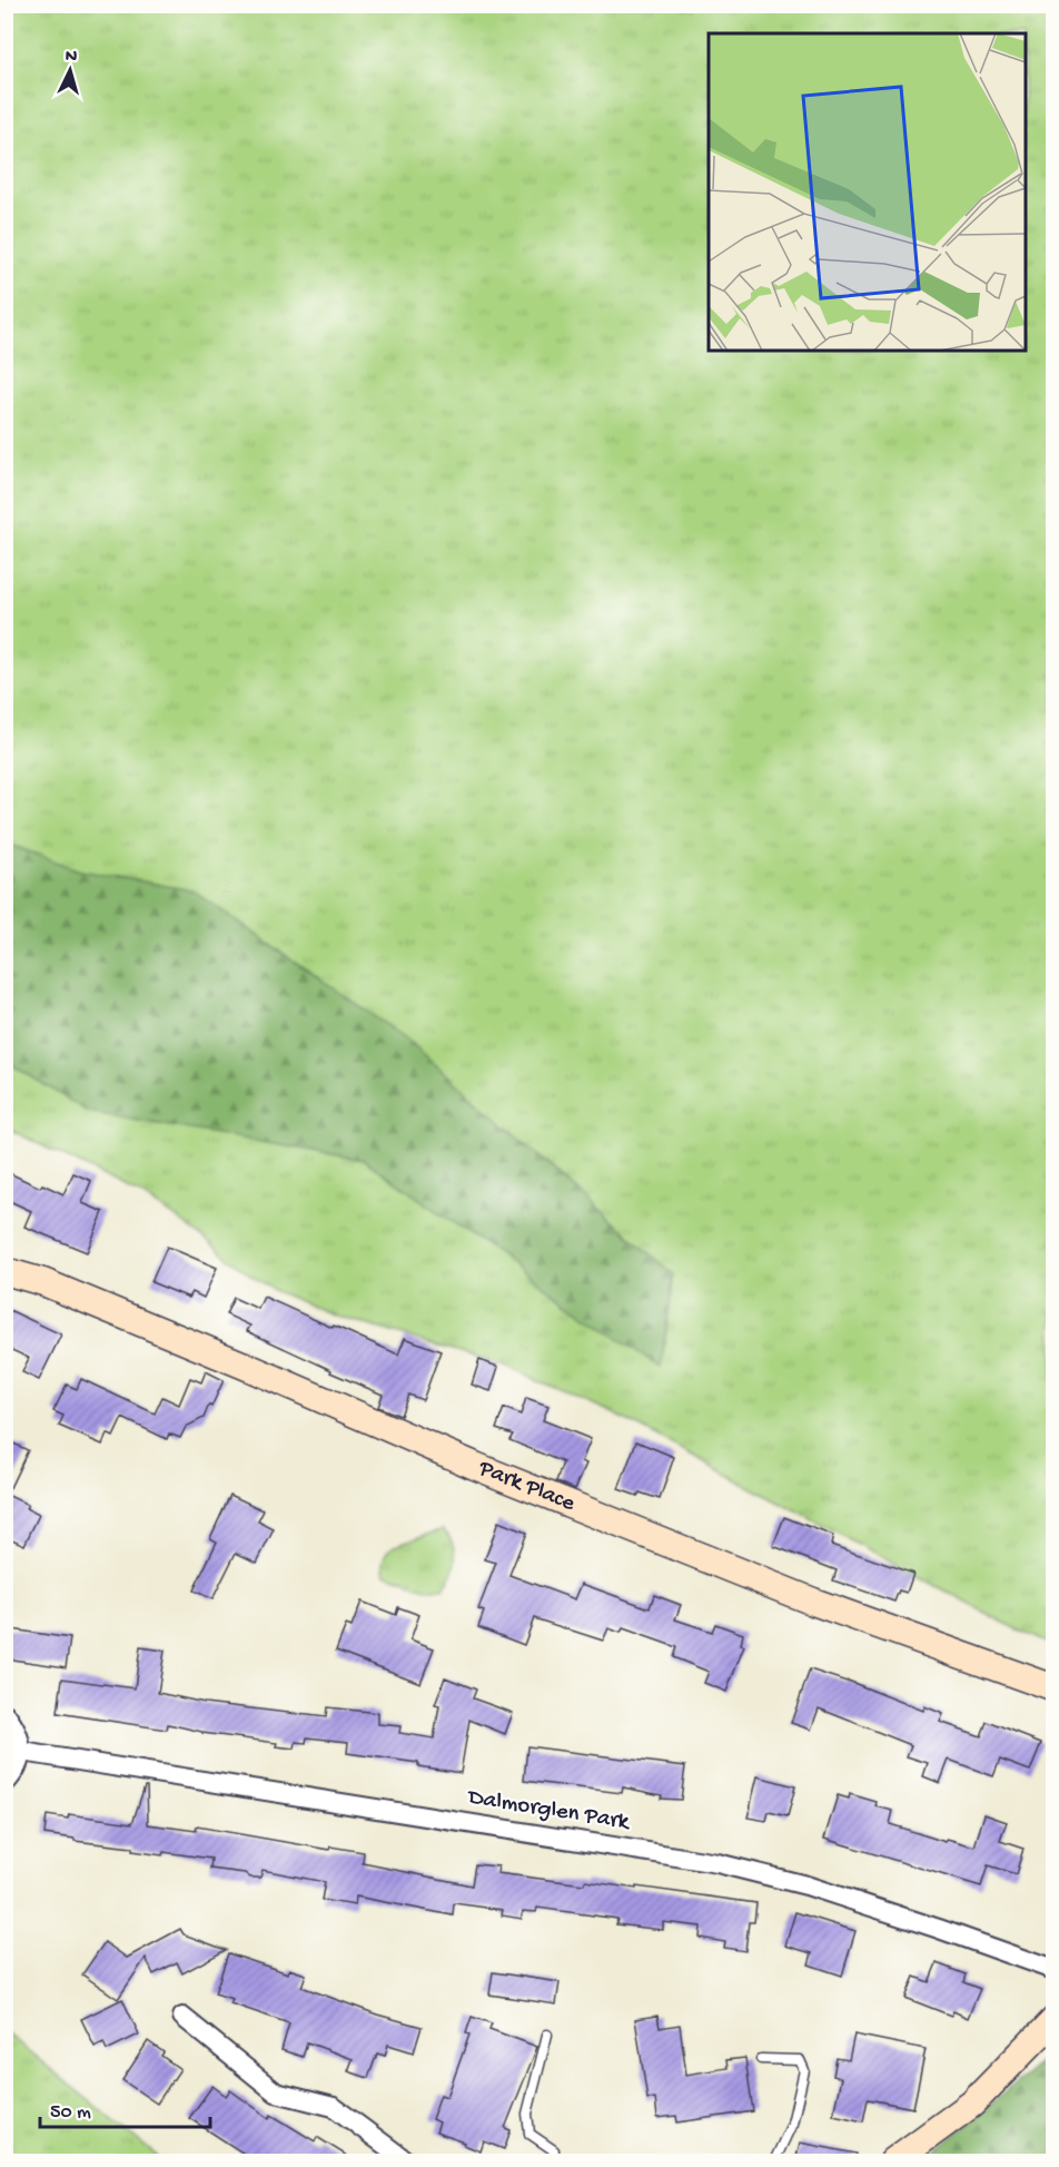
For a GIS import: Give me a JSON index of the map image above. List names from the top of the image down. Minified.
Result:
{"streets":{"street":["Park Place","Dalmorglen Park"]},"scale_bar":"50 m","north":"top"}
